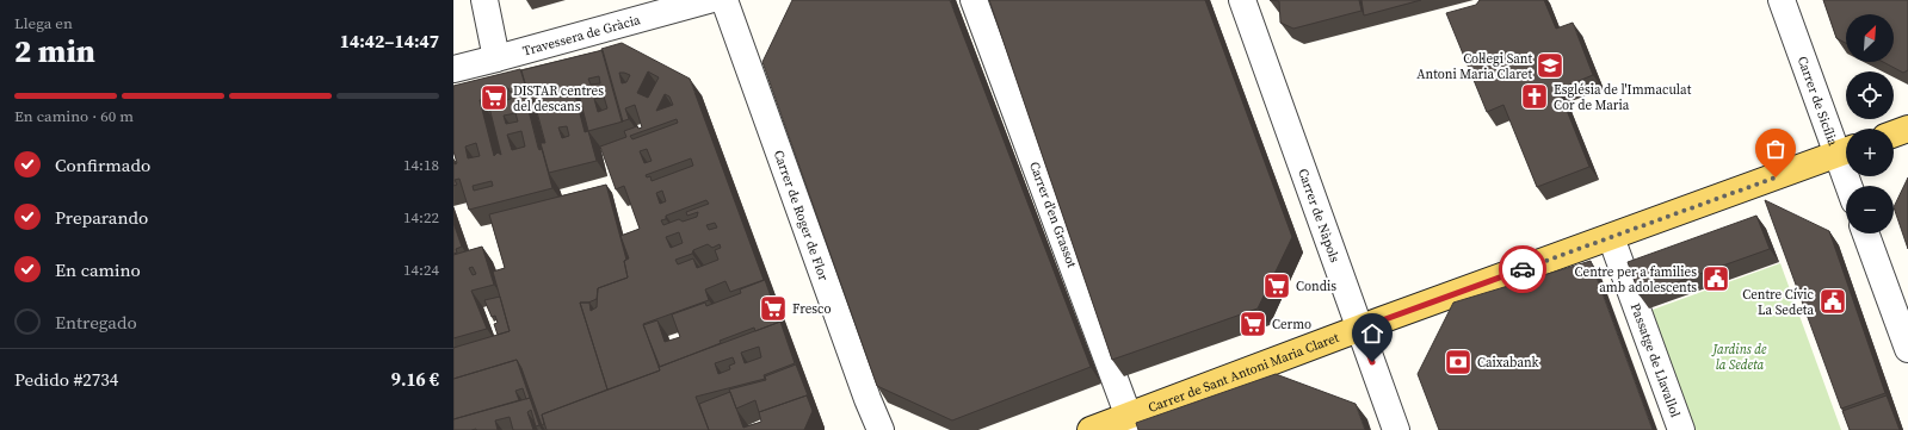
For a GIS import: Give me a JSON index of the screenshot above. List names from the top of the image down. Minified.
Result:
{"streets":{"main road":["Carrer de Sant Antoni Maria Claret"],"street":["Travessera de Gràcia","Carrer de Sicília","Carrer de Roger de Flor","Carrer d'en Grassot","Carrer de Nàpols","Passatge de Llavallol"]},"crossings":[["Carrer de Sicília","Carrer de Sant Antoni Maria Claret"],["Carrer d'en Grassot","Carrer de Sant Antoni Maria Claret"],["Carrer de Nàpols","Carrer de Sant Antoni Maria Claret"],["Passatge de Llavallol","Carrer de Sant Antoni Maria Claret"]],"parks":["Jardins de la Sedeta"],"places":{"school or university":["Col·legi Sant Antoni Maria Claret"],"church":["Església de l'Immaculat Cor de Maria"],"supermarket":["DISTAR centres del descans","Condis","Fresco","Cermo"],"public building":["Centre per a families amb adolescents","Centre Cívic La Sedeta"],"bank":["Caixabank"]},"north":"top right","page":{"heading":["2 min","Llega en","14:42–14:47"],"panel":["Pedido #2734","9.16 €"],"map_buttons":["+","−"],"bar":"En camino · 60 m","list":[["Confirmado","14:18"],["Preparando","14:22"],["En camino","14:24"],"Entregado"]}}
